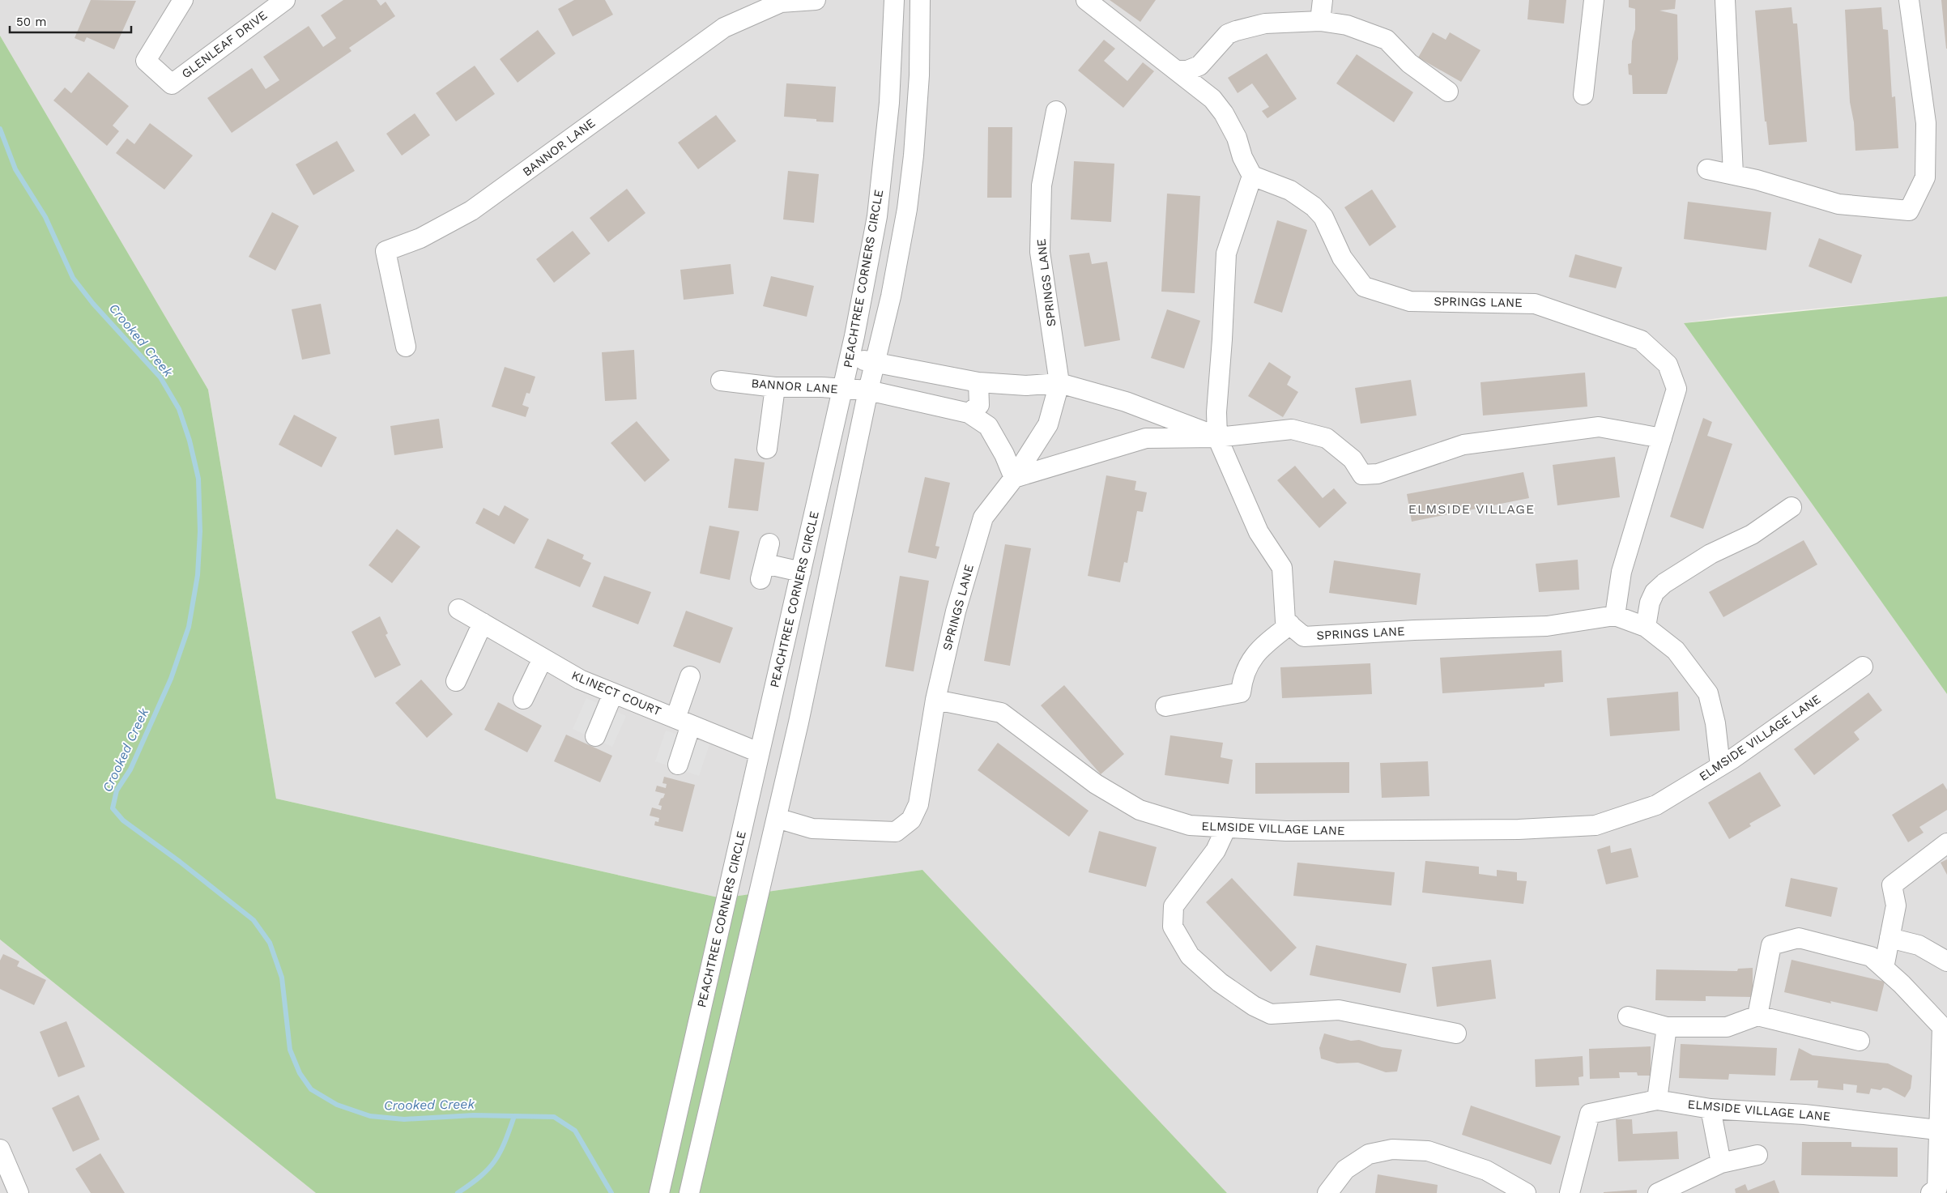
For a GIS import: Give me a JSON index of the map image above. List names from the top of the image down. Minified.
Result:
{"streets":{"street":["GLENLEAF DRIVE","BANNOR LANE","PEACHTREE CORNERS CIRCLE","SPRINGS LANE","KLINECT COURT","ELMSIDE VILLAGE LANE"]},"crossings":[["BANNOR LANE","PEACHTREE CORNERS CIRCLE"],["PEACHTREE CORNERS CIRCLE","KLINECT COURT"],["SPRINGS LANE","ELMSIDE VILLAGE LANE"]],"districts":["ELMSIDE VILLAGE"],"water":["Crooked Creek"],"scale_bar":"50 m"}
